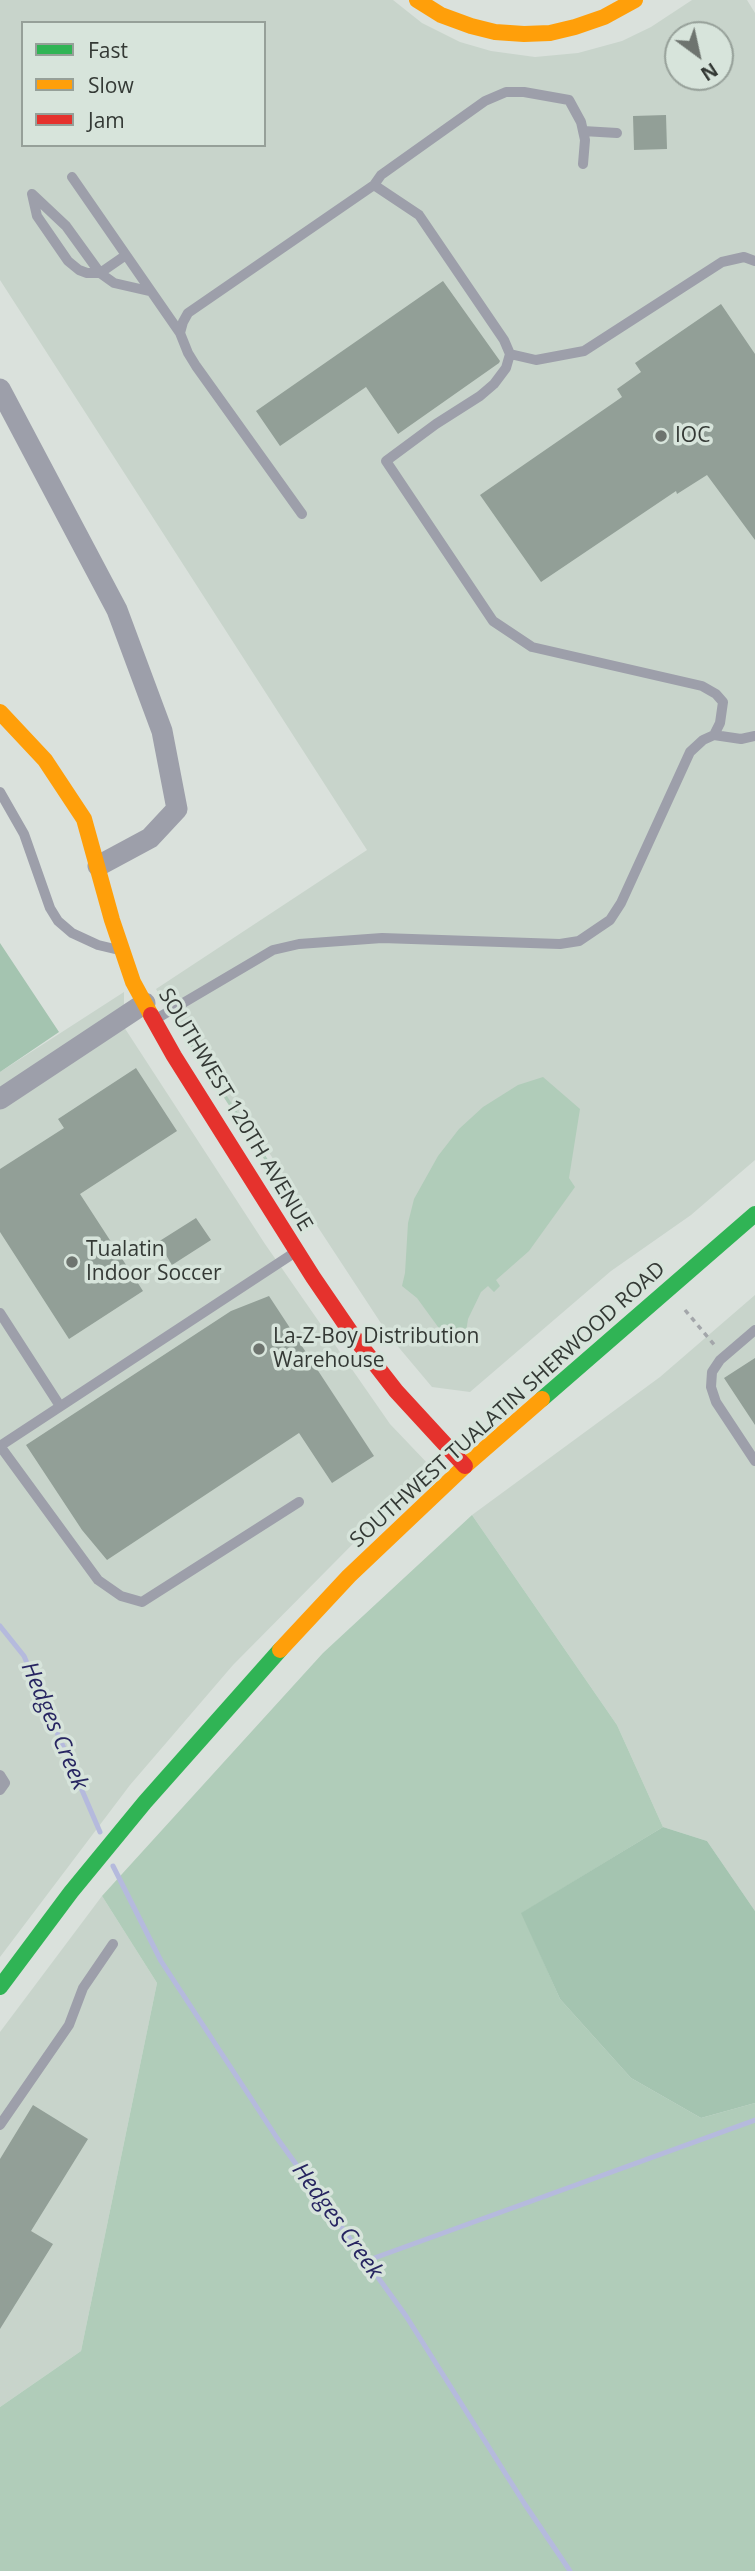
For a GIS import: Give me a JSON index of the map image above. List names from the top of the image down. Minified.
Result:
{"streets":{"main road":["SOUTHWEST 120TH AVENUE","SOUTHWEST TUALATIN SHERWOOD ROAD"]},"crossings":[["SOUTHWEST 120TH AVENUE","SOUTHWEST TUALATIN SHERWOOD ROAD"]],"water":["Hedges Creek"],"places":["IOC","Tualatin Indoor Soccer","La-Z-Boy Distribution Warehouse"],"legend":["Fast","Slow","Jam"],"north":"bottom right"}
